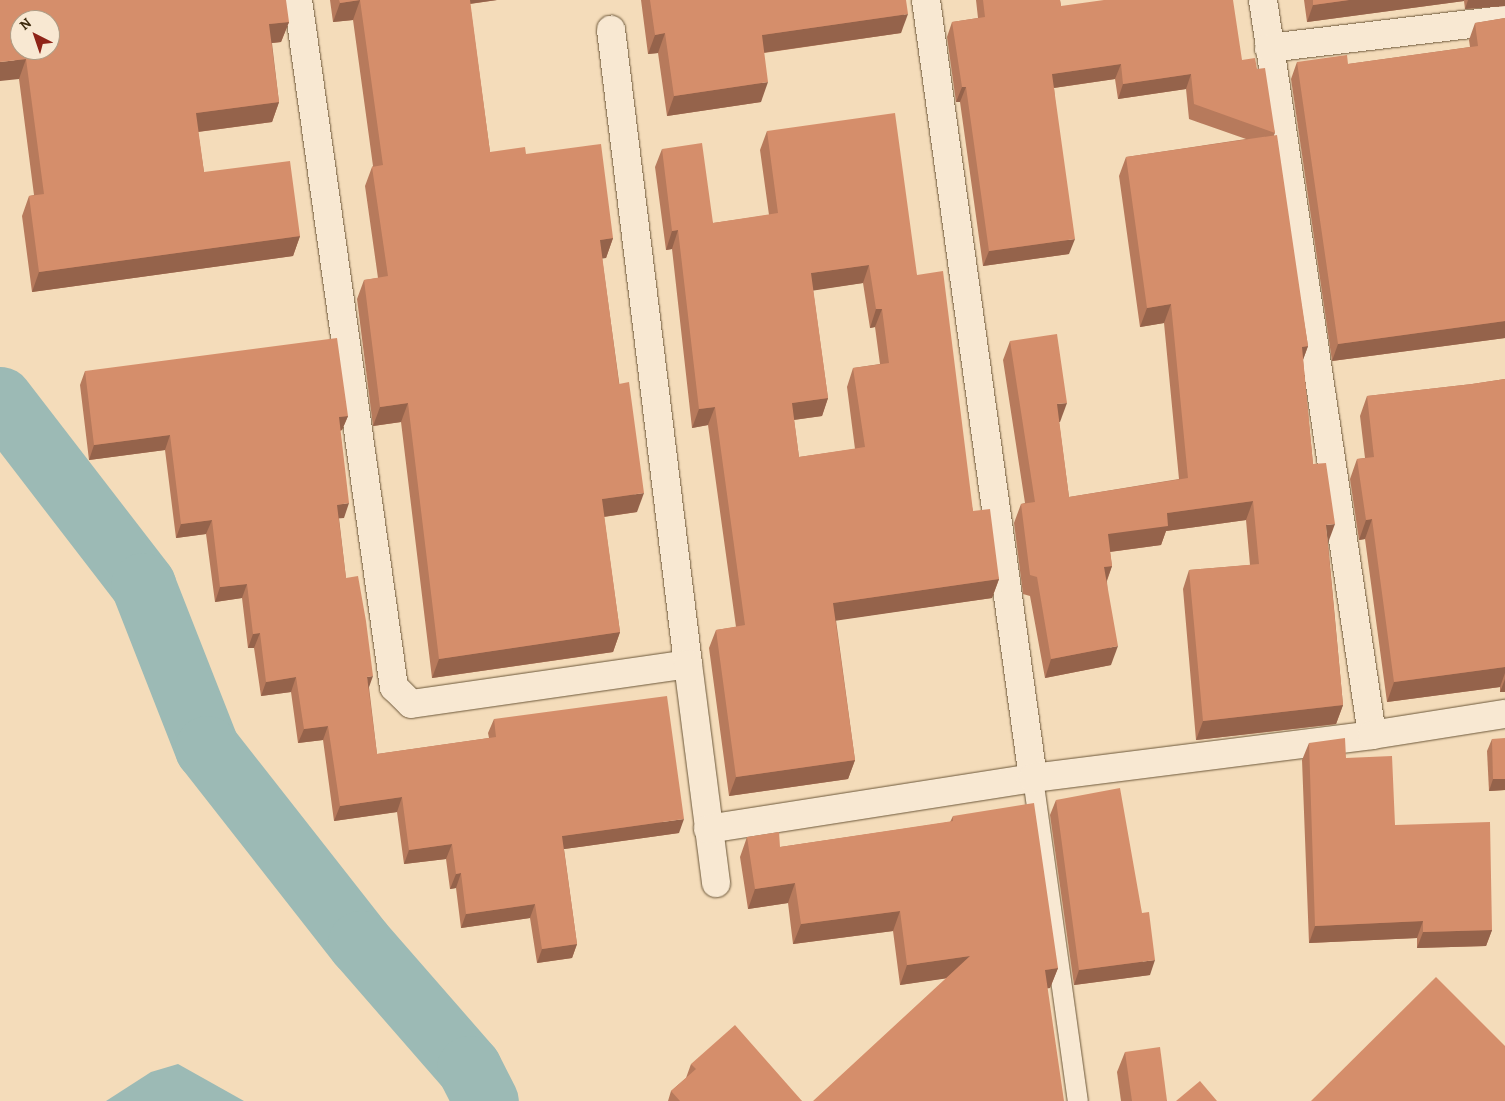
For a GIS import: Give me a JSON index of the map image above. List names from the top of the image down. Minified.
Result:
{"north":"top left"}
